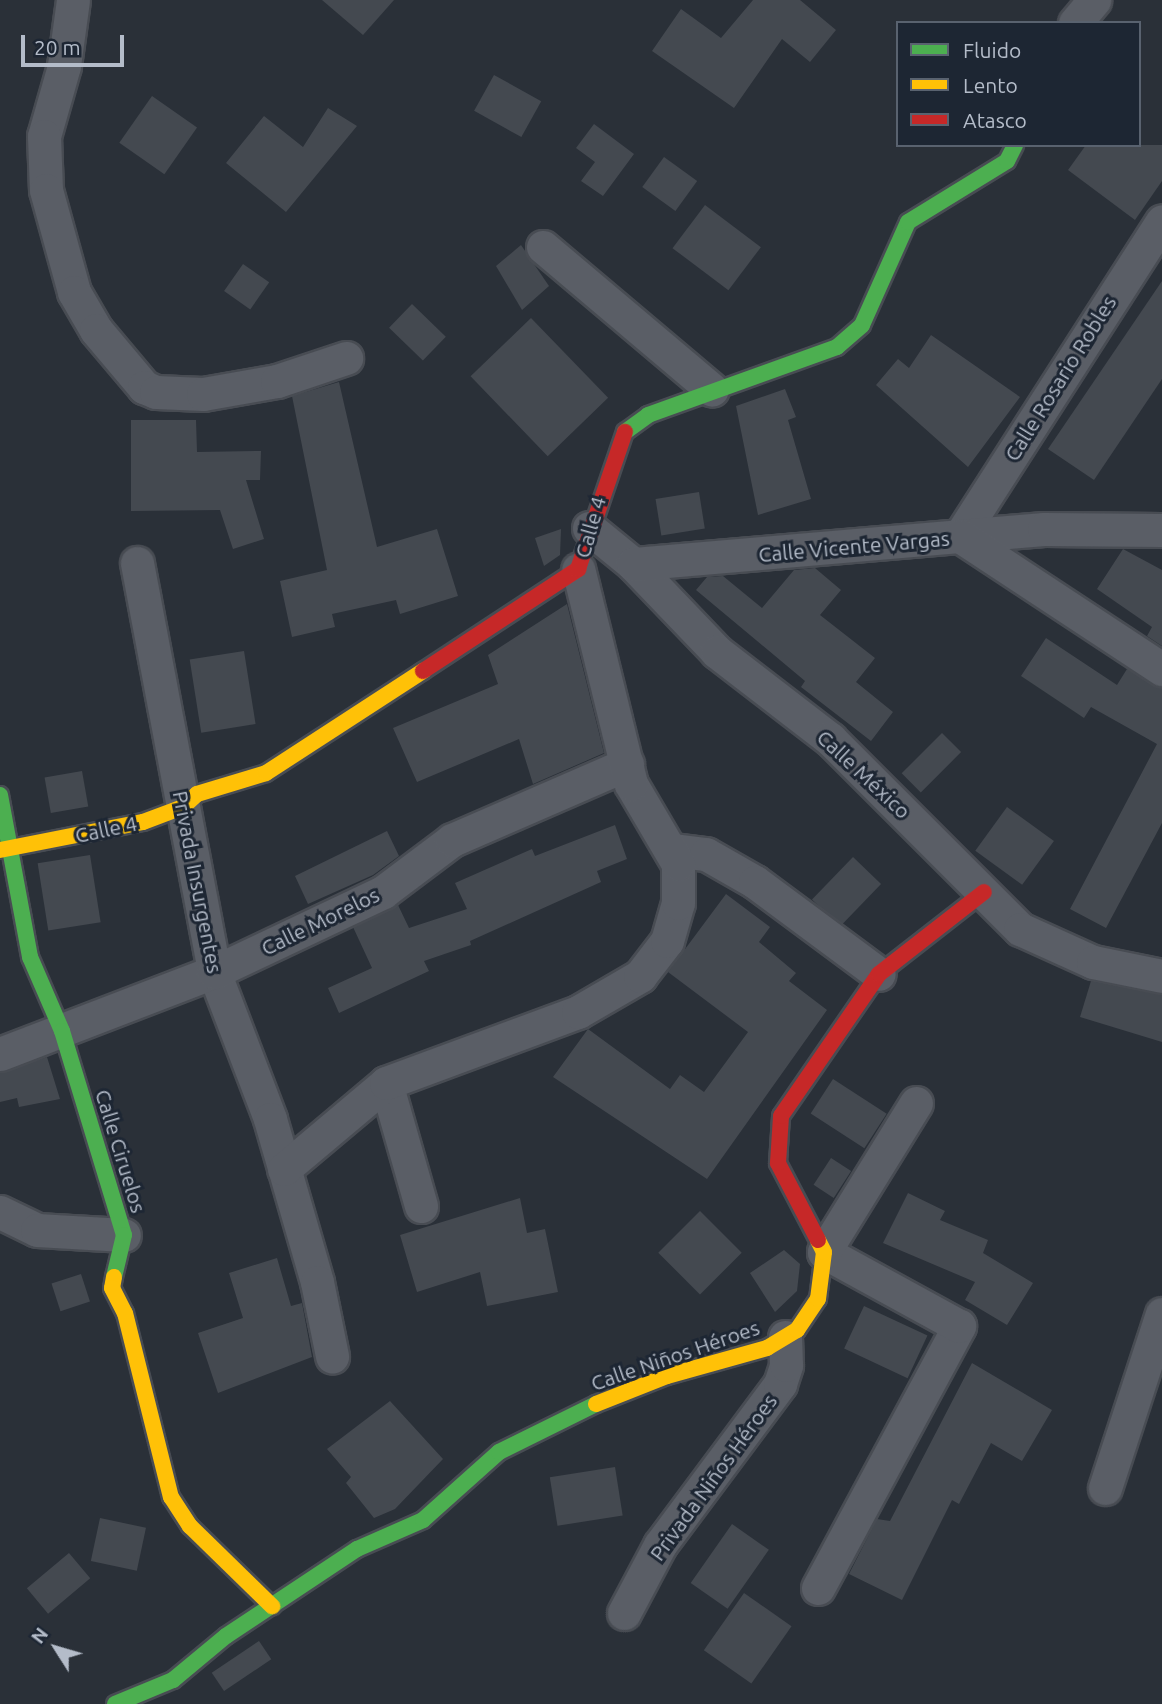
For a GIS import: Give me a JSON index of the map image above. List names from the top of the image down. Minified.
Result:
{"streets":{"street":["Calle Rosario Robles","Calle 4","Calle Vicente Vargas","Calle México","Privada Insurgentes","Calle Morelos","Calle Ciruelos","Calle Niños Héroes","Privada Niños Héroes"]},"crossings":[["Calle Rosario Robles","Calle Vicente Vargas"],["Calle 4","Calle México"],["Calle 4","Privada Insurgentes"],["Calle 4","Calle Ciruelos"],["Calle Vicente Vargas","Calle México"],["Privada Insurgentes","Calle Morelos"],["Calle Morelos","Calle Ciruelos"],["Calle Ciruelos","Calle Niños Héroes"],["Calle Niños Héroes","Privada Niños Héroes"]],"legend":["Fluido","Lento","Atasco"],"scale_bar":"20 m","north":"top left"}
